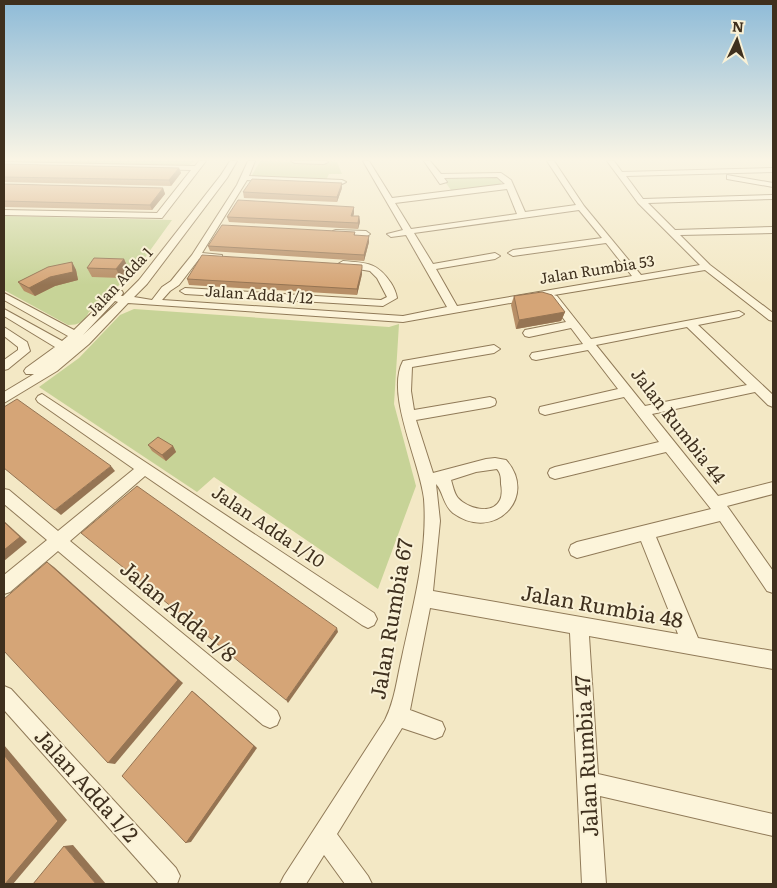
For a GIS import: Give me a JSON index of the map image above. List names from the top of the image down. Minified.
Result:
{"streets":{"street":["Jalan Rumbia 53","Jalan Adda 1","Jalan Adda 1/12","Jalan Rumbia 44","Jalan Adda 1/10","Jalan Rumbia 48","Jalan Adda 1/8","Jalan Rumbia 67","Jalan Rumbia 47","Jalan Adda 1/2"]},"crossings":[["Jalan Rumbia 53","Jalan Adda 1/12"],["Jalan Rumbia 53","Jalan Rumbia 44"],["Jalan Adda 1","Jalan Adda 1/12"],["Jalan Rumbia 48","Jalan Rumbia 67"],["Jalan Rumbia 48","Jalan Rumbia 47"]],"north":"top"}
